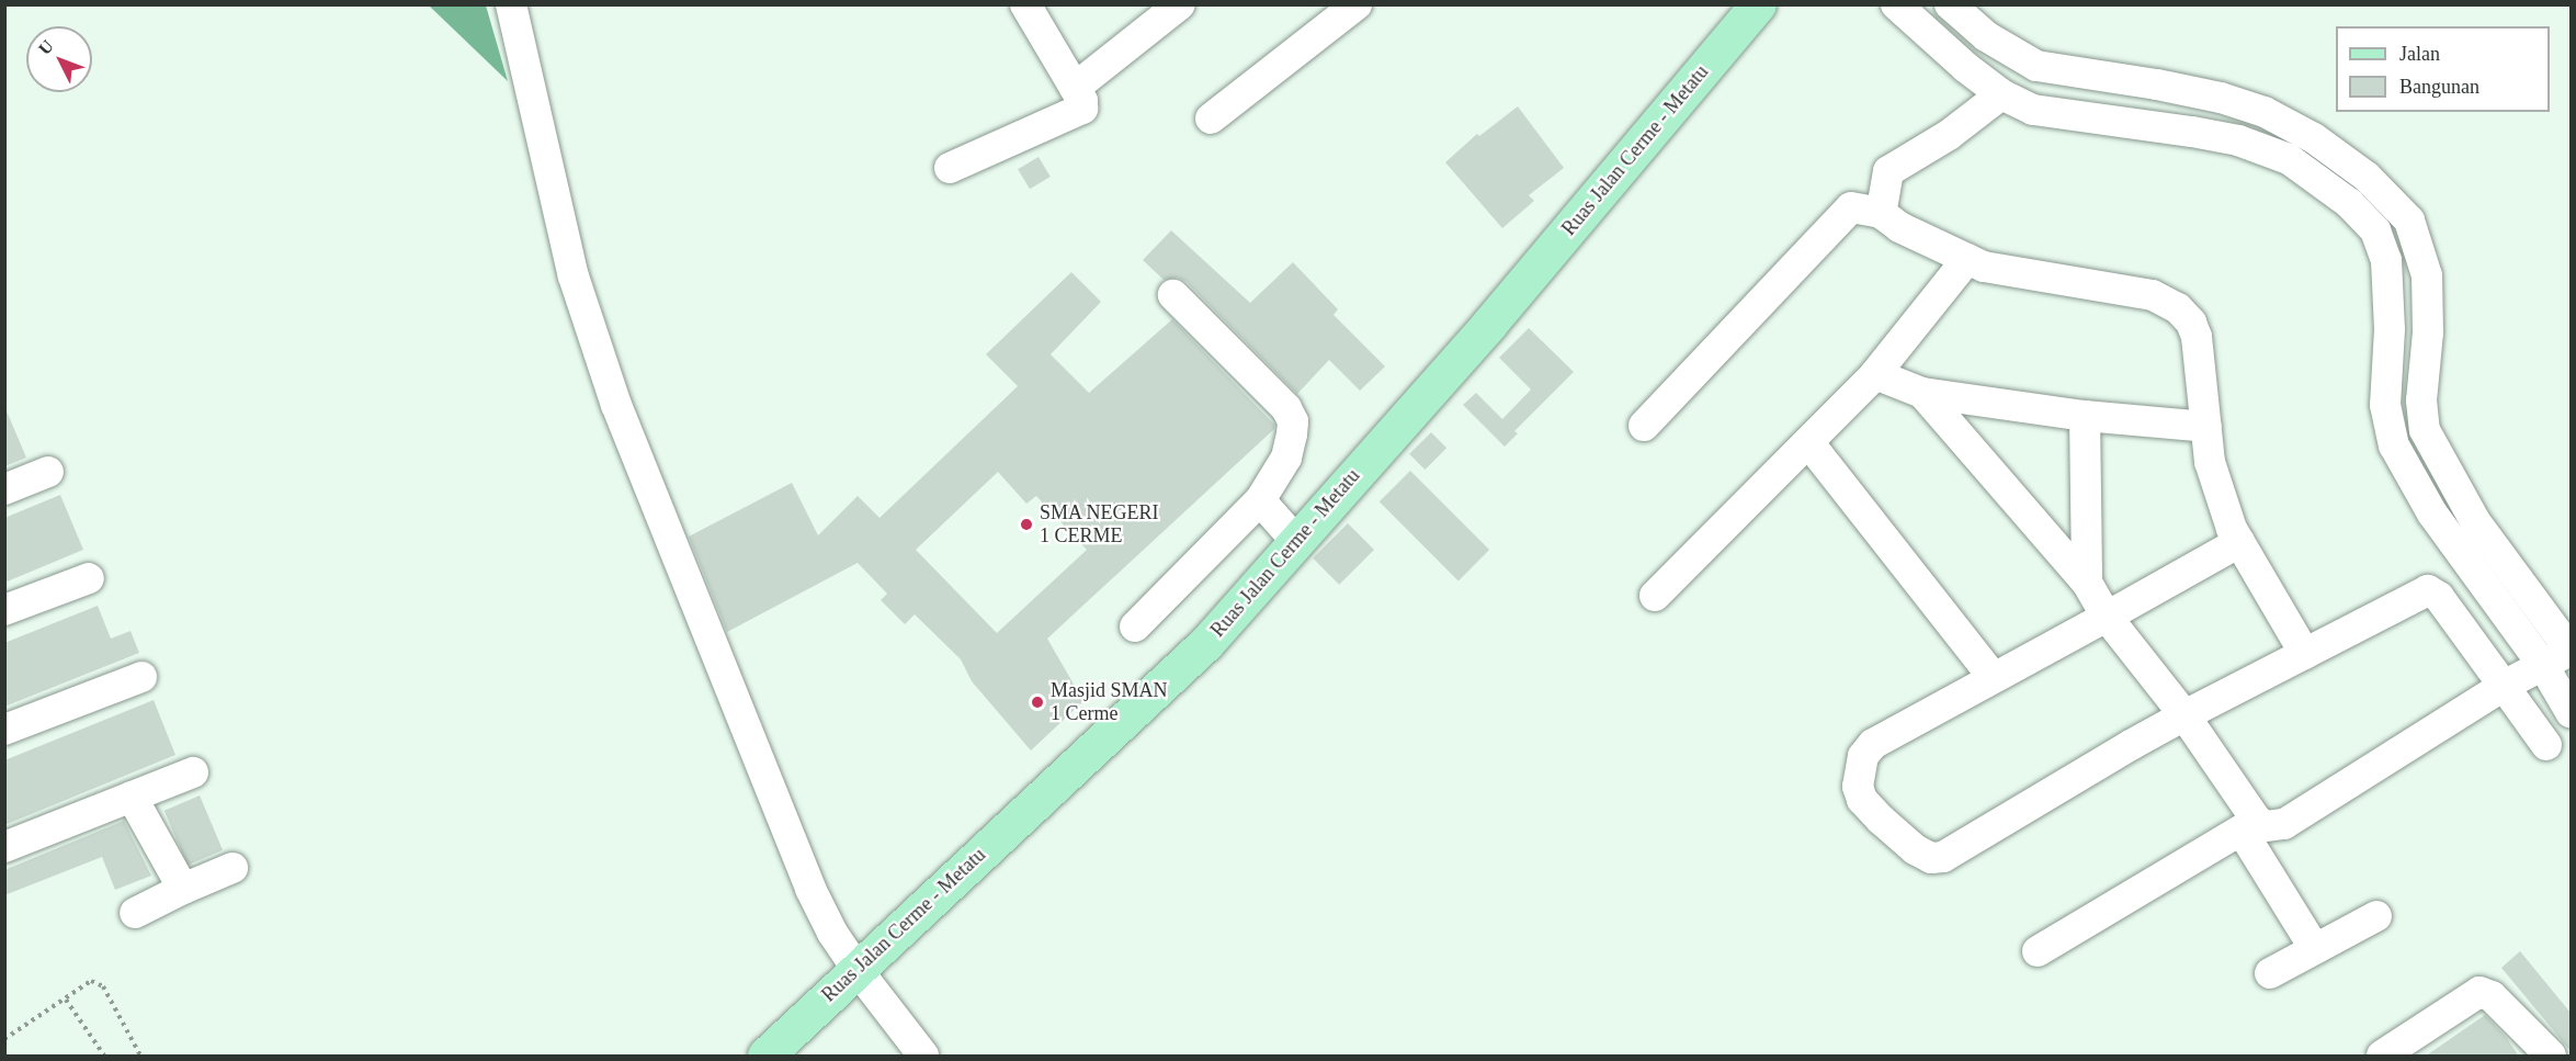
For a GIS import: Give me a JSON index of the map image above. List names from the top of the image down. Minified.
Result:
{"streets":{"main road":["Ruas Jalan Cerme - Metatu"]},"places":["SMA NEGERI 1 CERME","Masjid SMAN 1 Cerme"],"legend":["Jalan","Bangunan"],"north":"top left"}
